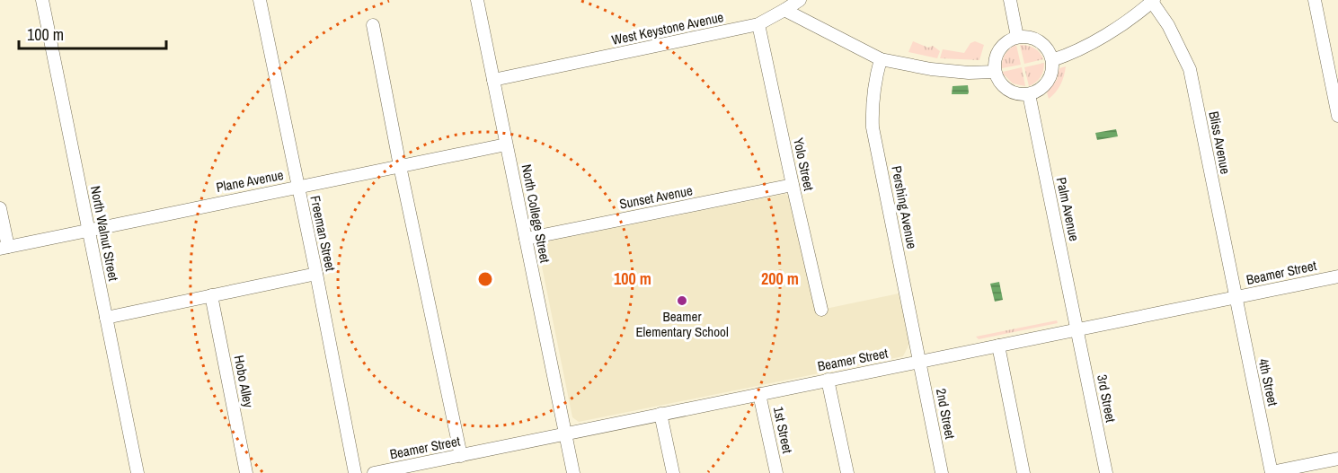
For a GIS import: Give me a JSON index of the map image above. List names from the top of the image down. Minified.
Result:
{"streets":{"street":["West Keystone Avenue","Bliss Avenue","Yolo Street","Plane Avenue","Sunset Avenue","Pershing Avenue","Palm Avenue","North College Street","North Walnut Street","Freeman Street","Beamer Street","Hobo Alley","4th Street","3rd Street","2nd Street","1st Street"]},"crossings":[["West Keystone Avenue","Yolo Street"],["West Keystone Avenue","North College Street"],["Bliss Avenue","Beamer Street"],["Bliss Avenue","4th Street"],["Yolo Street","Sunset Avenue"],["Plane Avenue","North College Street"],["Plane Avenue","North Walnut Street"],["Plane Avenue","Freeman Street"],["Sunset Avenue","North College Street"],["Pershing Avenue","Beamer Street"],["Pershing Avenue","2nd Street"],["Palm Avenue","Beamer Street"],["Palm Avenue","3rd Street"],["North College Street","Beamer Street"],["Beamer Street","4th Street"],["Beamer Street","3rd Street"],["Beamer Street","2nd Street"],["Beamer Street","1st Street"]],"places":["Beamer Elementary School"],"scale_bar":"100 m","rings":["100 m","200 m"]}
